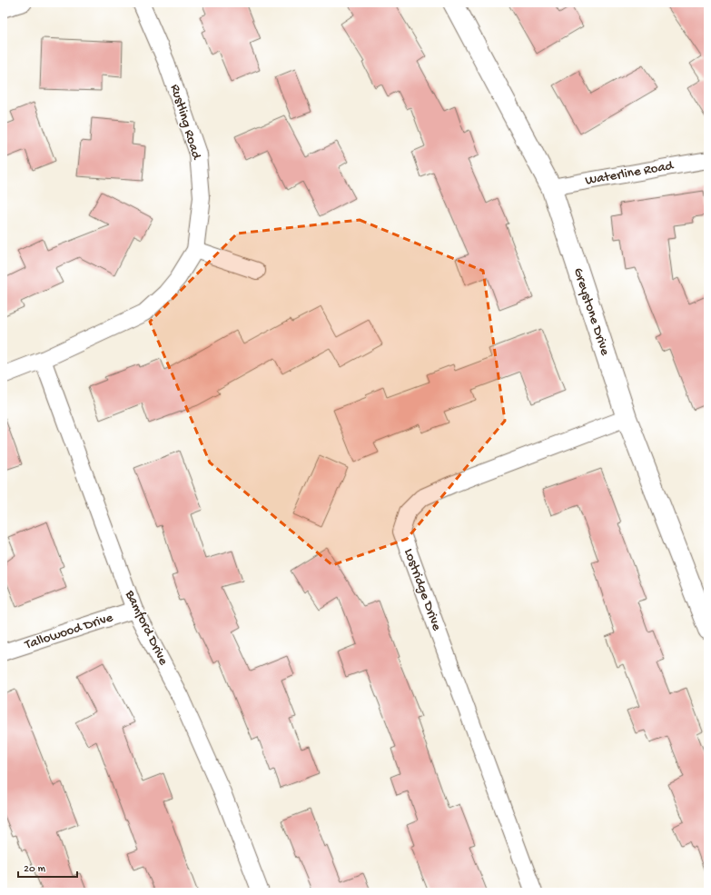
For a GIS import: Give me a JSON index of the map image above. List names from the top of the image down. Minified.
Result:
{"streets":{"street":["Rustling Road","Waterline Road","Greystone Drive","Lostridge Drive","Bamford Drive","Tallowood Drive"]},"crossings":[["Rustling Road","Bamford Drive"],["Waterline Road","Greystone Drive"],["Greystone Drive","Lostridge Drive"],["Bamford Drive","Tallowood Drive"]],"scale_bar":"20 m"}
